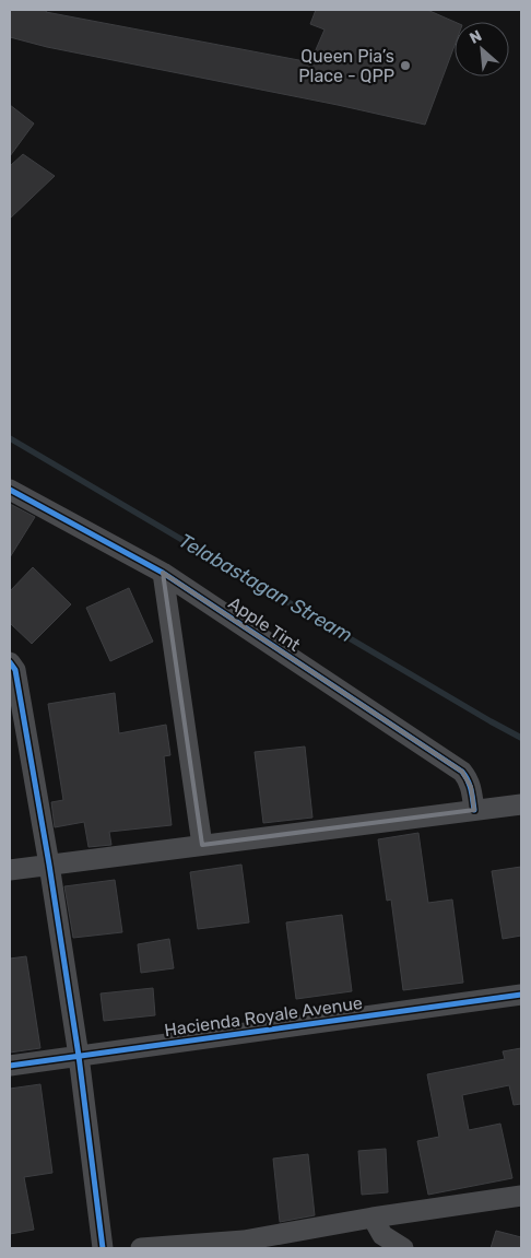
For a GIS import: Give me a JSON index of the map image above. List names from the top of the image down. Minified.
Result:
{"streets":{"street":["Apple Tint","Hacienda Royale Avenue"]},"water":["Telabastagan Stream"],"places":["Queen Pia’s Place - QPP"],"north":"top left"}
